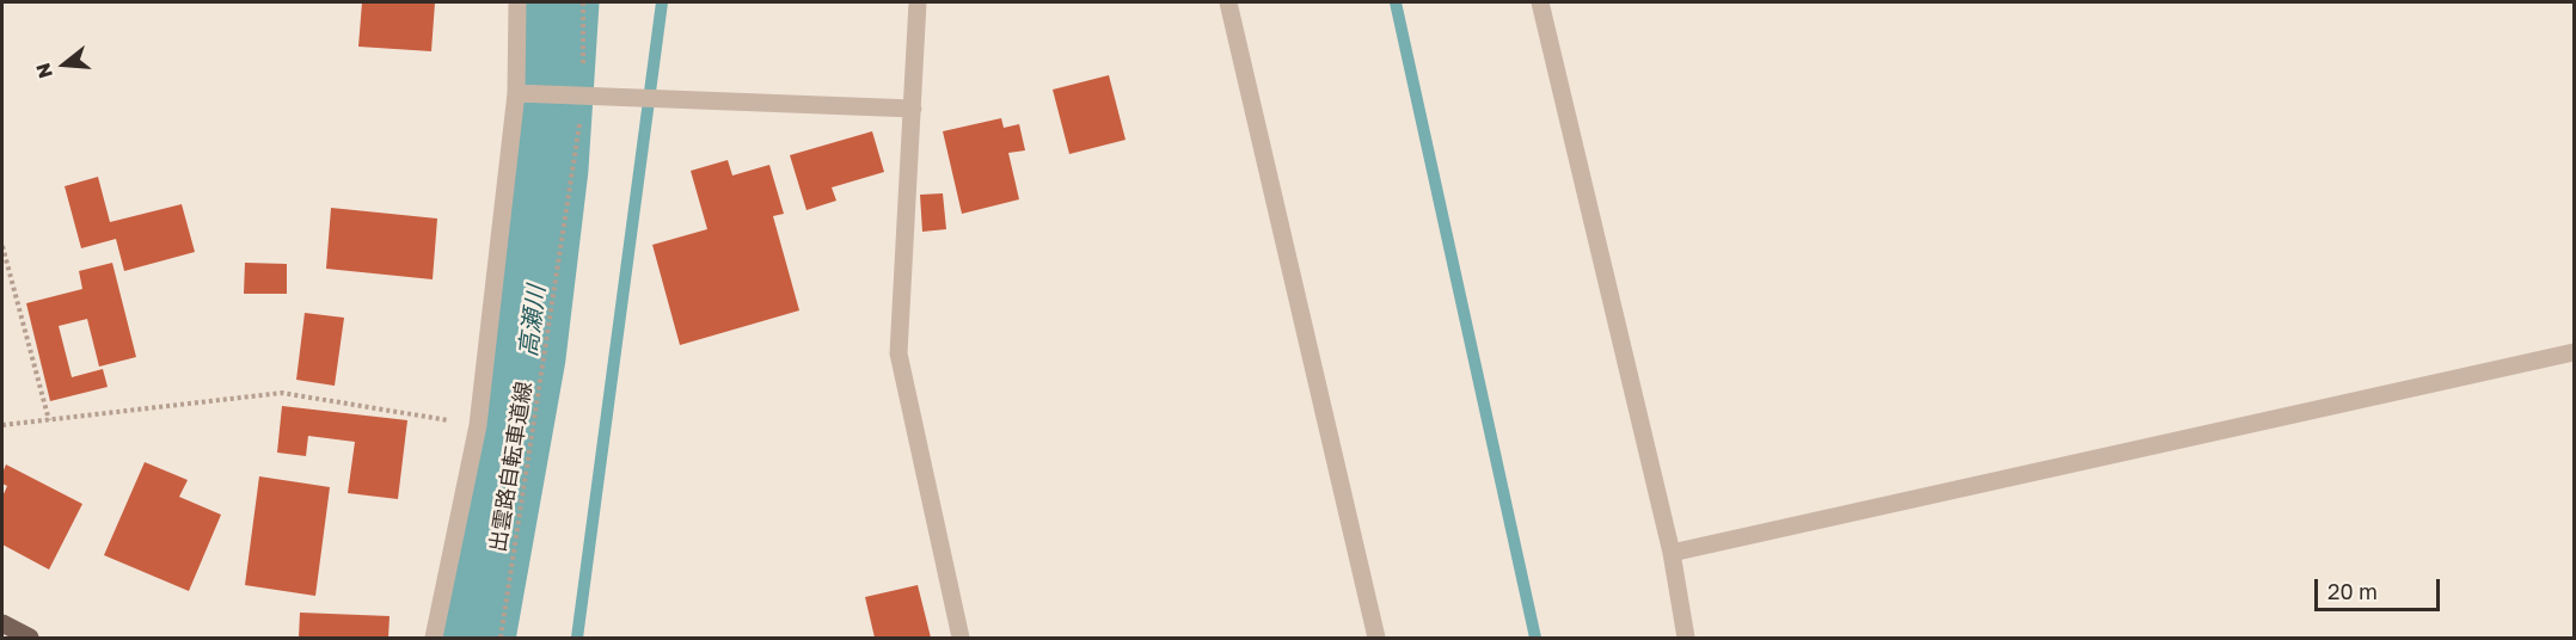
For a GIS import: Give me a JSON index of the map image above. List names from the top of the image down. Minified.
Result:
{"streets":{"path":["出雲路自転車道線"]},"water":["高瀬川"],"scale_bar":"20 m","north":"left"}
